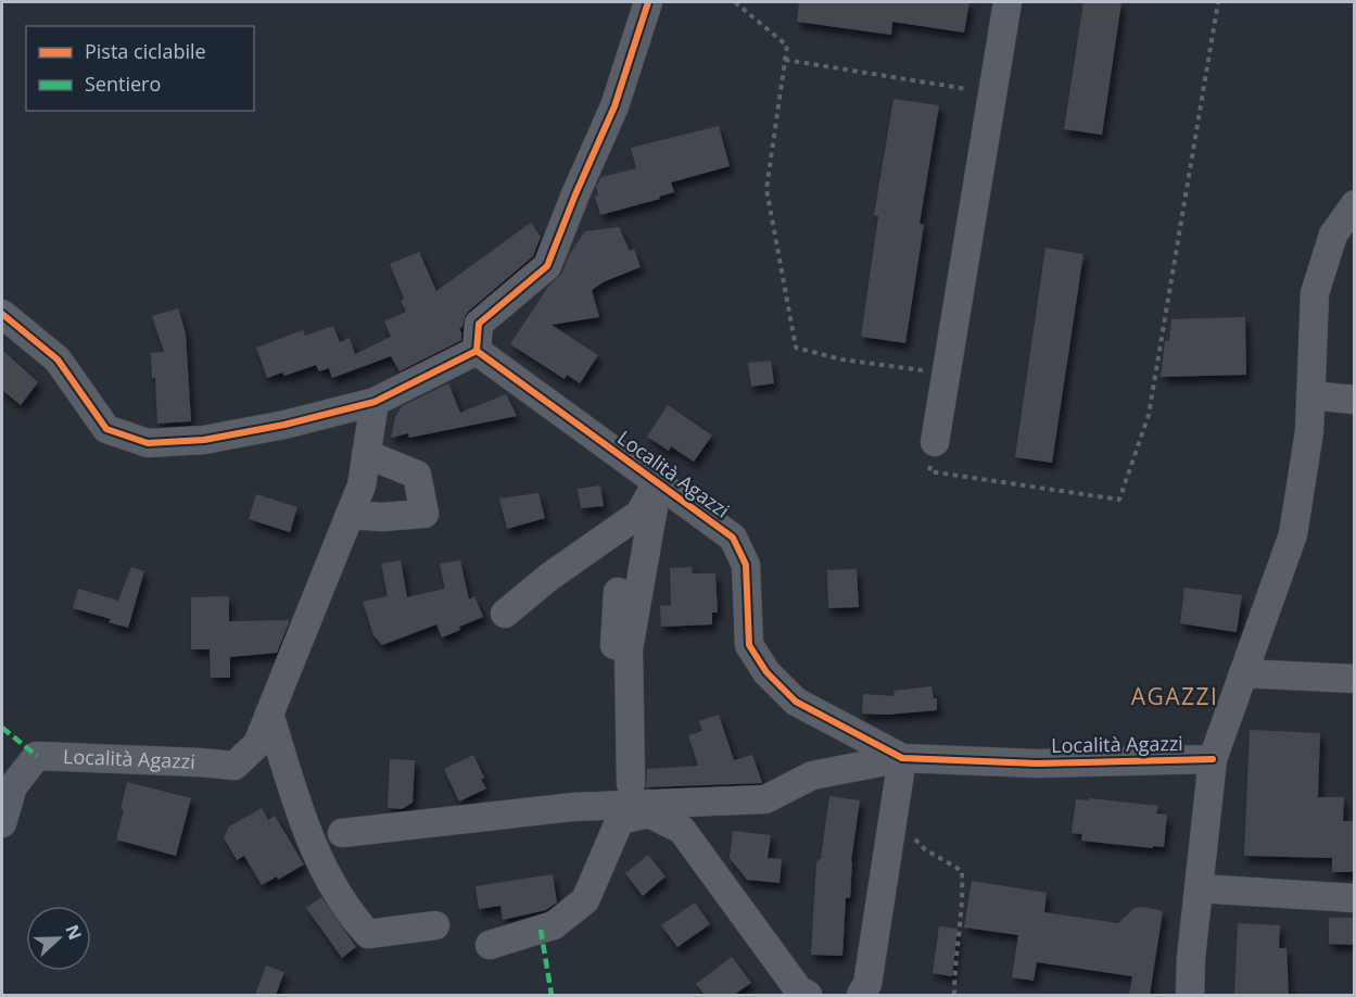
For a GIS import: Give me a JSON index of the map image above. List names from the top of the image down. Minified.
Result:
{"streets":{"street":["Località Agazzi"]},"districts":["AGAZZI"],"legend":["Pista ciclabile","Sentiero"],"north":"right"}
